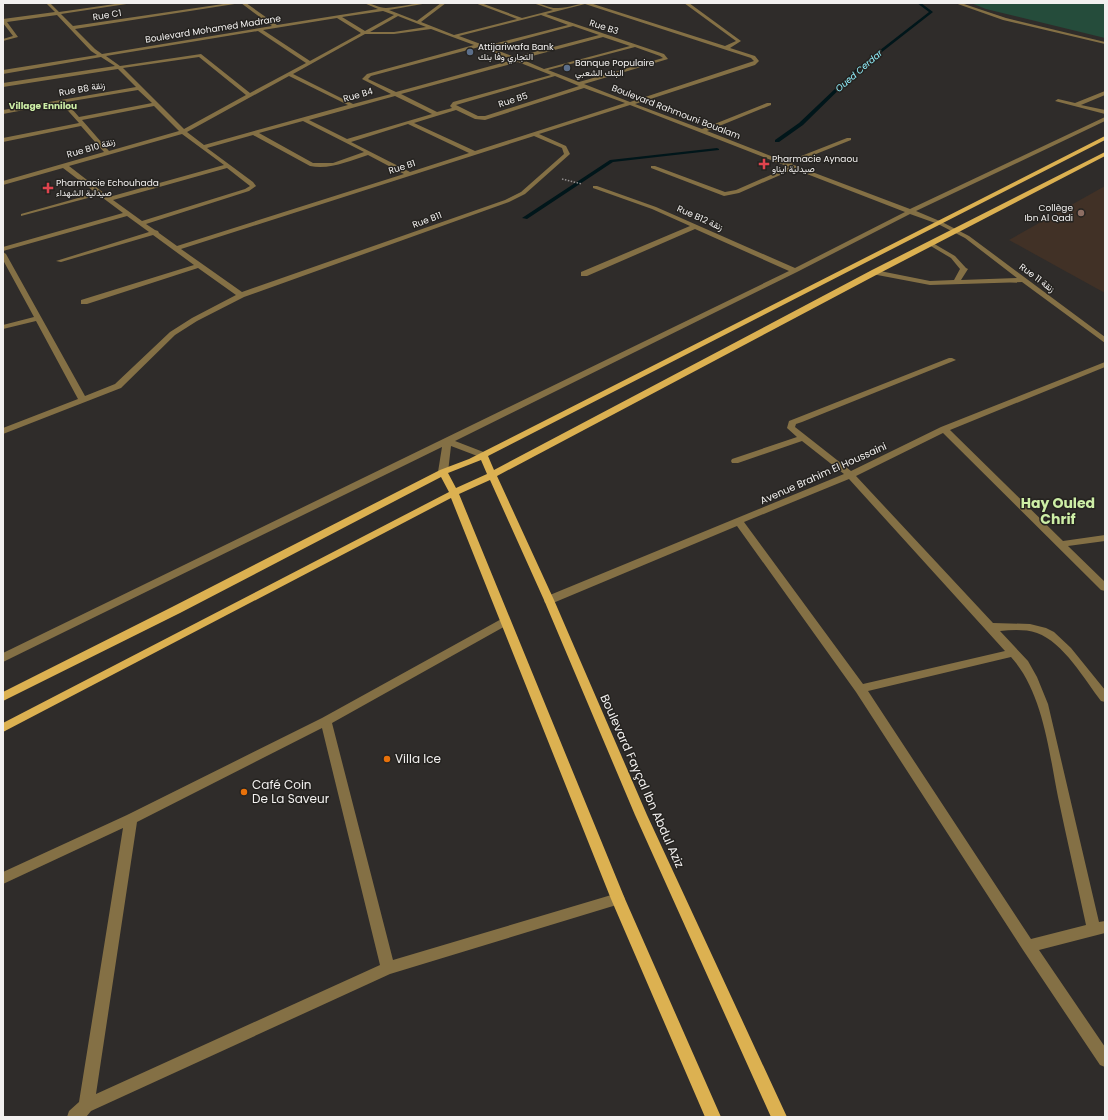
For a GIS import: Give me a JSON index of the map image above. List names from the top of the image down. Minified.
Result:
{"streets":{"main road":["Boulevard Fayçal Ibn Abdul Aziz"],"street":["Rue C1","Rue B3","Boulevard Mohamed Madrane","Rue B8 زنقة","Rue B4","Rue B5","Boulevard Rahmouni Boualam","Rue B10 زنقة","Rue B1","Rue B12 زنقة","Rue B11","Rue 11 زنقة","Avenue Brahim El Houssaini"]},"crossings":[["Rue B3","Rue B4"],["Rue B3","Rue B5"],["Boulevard Mohamed Madrane","Boulevard Rahmouni Boualam"],["Rue B4","Boulevard Rahmouni Boualam"],["Rue B5","Boulevard Rahmouni Boualam"],["Boulevard Rahmouni Boualam","Rue B10 زنقة"],["Boulevard Rahmouni Boualam","Rue B1"],["Boulevard Rahmouni Boualam","Rue 11 زنقة"],["Rue B1","Rue B11"],["Avenue Brahim El Houssaini","Boulevard Fayçal Ibn Abdul Aziz"]],"districts":["Village Ennilou","Hay Ouled Chrif"],"water":["Oued Cerdar"],"places":{"other":["Attijariwafa Bank التجاري وفا بنك","Banque Populaire البنك الشعبي","Collège Ibn Al Qadi","Villa Ice","Café Coin De La Saveur"],"health":["Pharmacie Aynaou صيدلية ايناو","Pharmacie Echouhada صيدلية الشهداء"]}}
